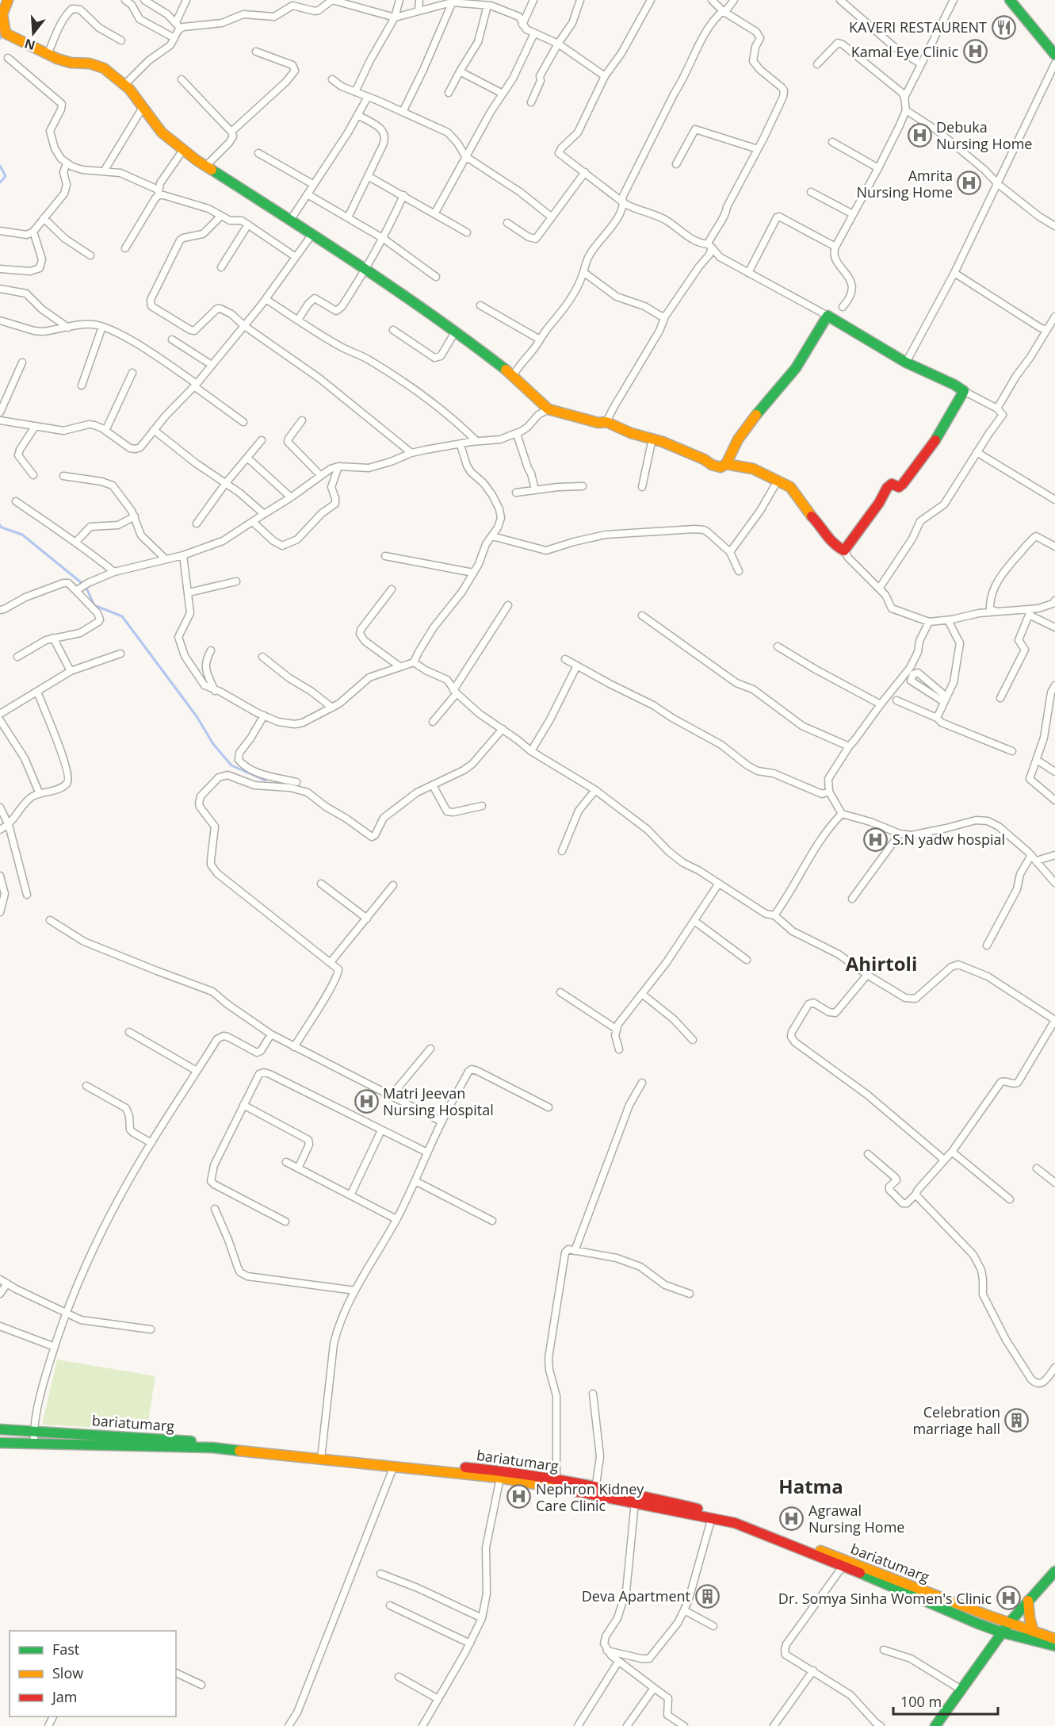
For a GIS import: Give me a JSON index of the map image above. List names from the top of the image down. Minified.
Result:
{"streets":{"main road":["bariatumarg"]},"districts":["Ahirtoli","Hatma"],"places":{"restaurant":["KAVERI RESTAURENT"],"hospital":["Kamal Eye Clinic","Debuka Nursing Home","Amrita Nursing Home","S.N yadw hospial","Matri Jeevan Nursing Hospital","Nephron Kidney Care Clinic","Agrawal Nursing Home","Dr. Somya Sinha Women's Clinic"],"building":["Celebration marriage hall","Deva Apartment"]},"legend":["Fast","Slow","Jam"],"scale_bar":"100 m","north":"bottom"}
